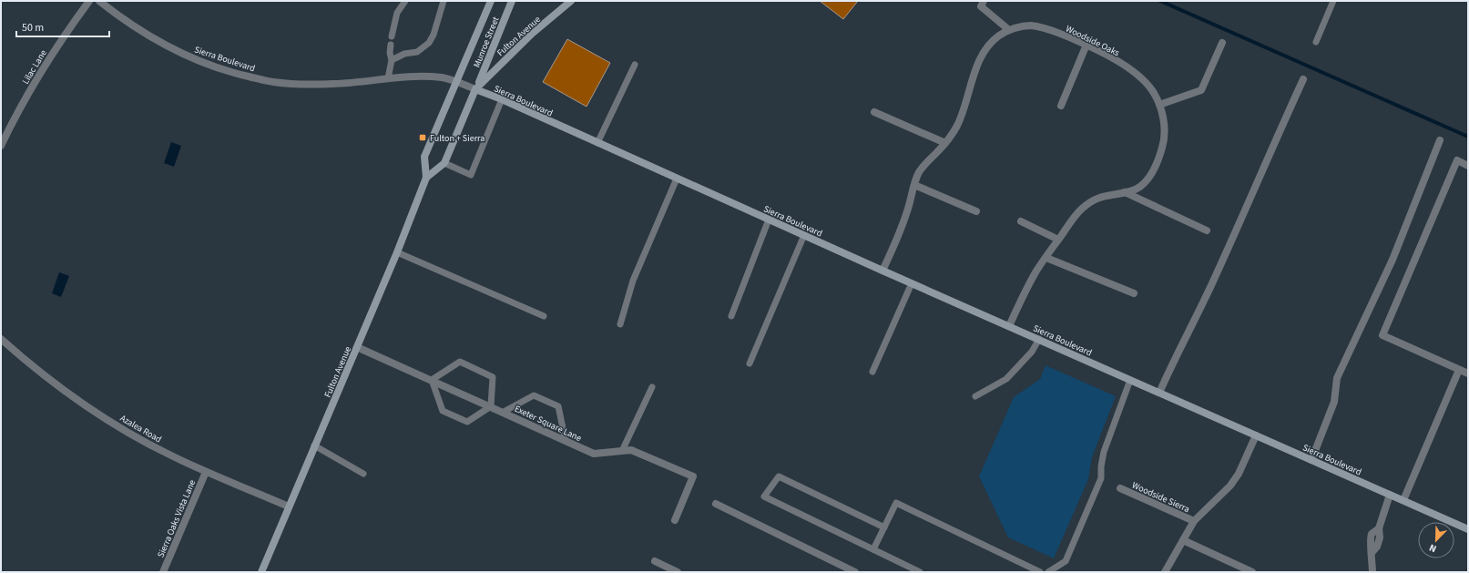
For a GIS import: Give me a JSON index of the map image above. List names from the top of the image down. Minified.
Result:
{"streets":{"street":["Fulton Avenue","Woodside Oaks","Munroe Street","Sierra Boulevard","Lilac Lane","Exeter Square Lane","Azalea Road","Woodside Sierra","Sierra Oaks Vista Lane"]},"crossings":[["Fulton Avenue","Munroe Street"],["Fulton Avenue","Sierra Boulevard"],["Fulton Avenue","Exeter Square Lane"],["Fulton Avenue","Azalea Road"],["Woodside Oaks","Sierra Boulevard"],["Munroe Street","Sierra Boulevard"],["Sierra Boulevard","Woodside Sierra"],["Azalea Road","Sierra Oaks Vista Lane"]],"places":{"transit":["Fulton + Sierra"]},"scale_bar":"50 m","north":"bottom left"}
